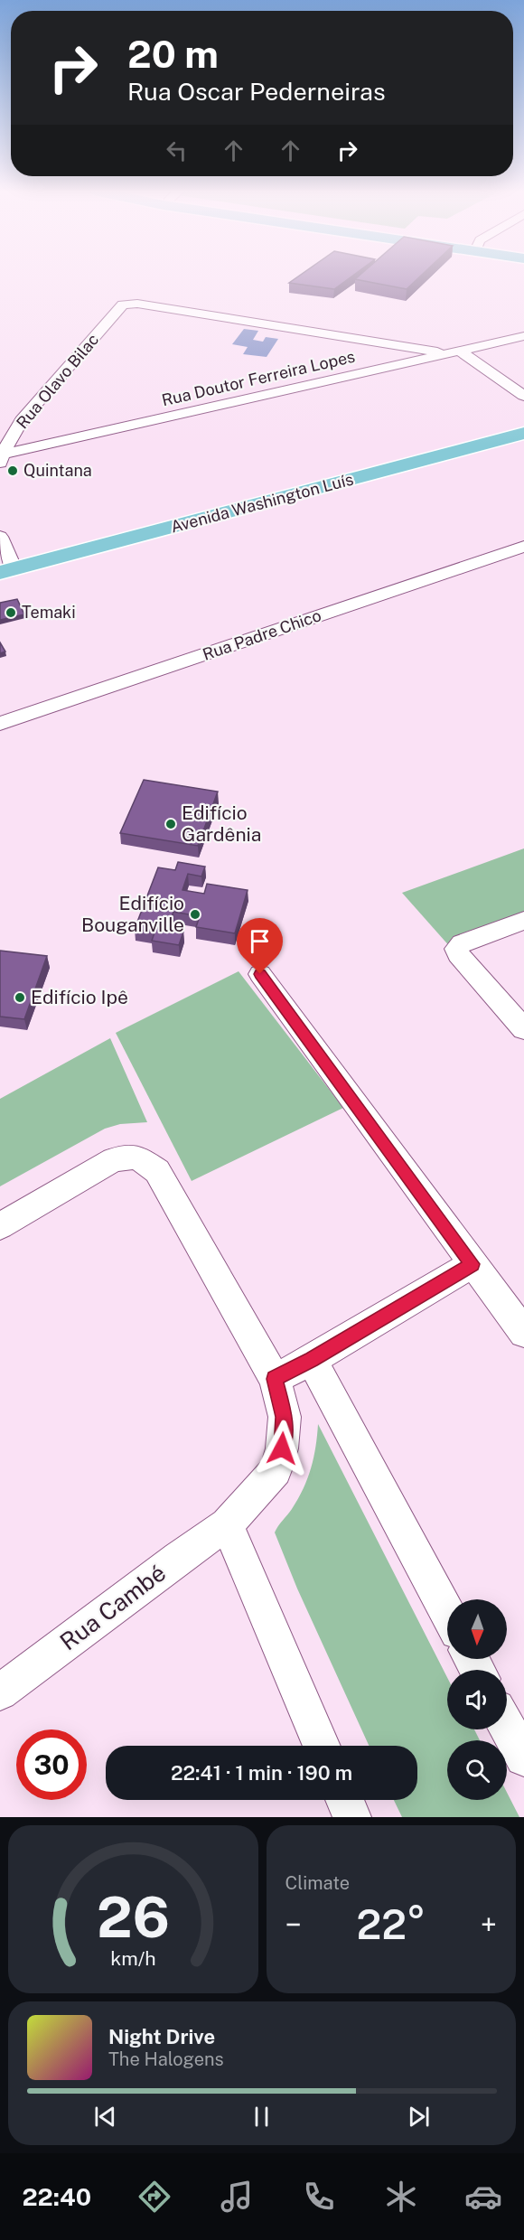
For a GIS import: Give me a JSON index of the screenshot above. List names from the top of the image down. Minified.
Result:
{"streets":{"main road":["Avenida Washington Luís"],"street":["Rua Doutor Ferreira Lopes","Rua Olavo Bilac","Rua Padre Chico","Rua Cambé"]},"crossings":[["Rua Doutor Ferreira Lopes","Rua Olavo Bilac"]],"places":["Quintana","Temaki","Edifício Gardênia","Edifício Bouganville","Edifício Ipê"],"north":"bottom","page":{"turn":["20 m","Rua Oscar Pederneiras"],"limit":"30","trip":"22:41 · 1 min · 190 m","tile":"Climate","heat":["−","22°","+"],"song":["Night Drive","The Halogens"],"tabs":"22:40","gauge":["26","km/h"]}}
